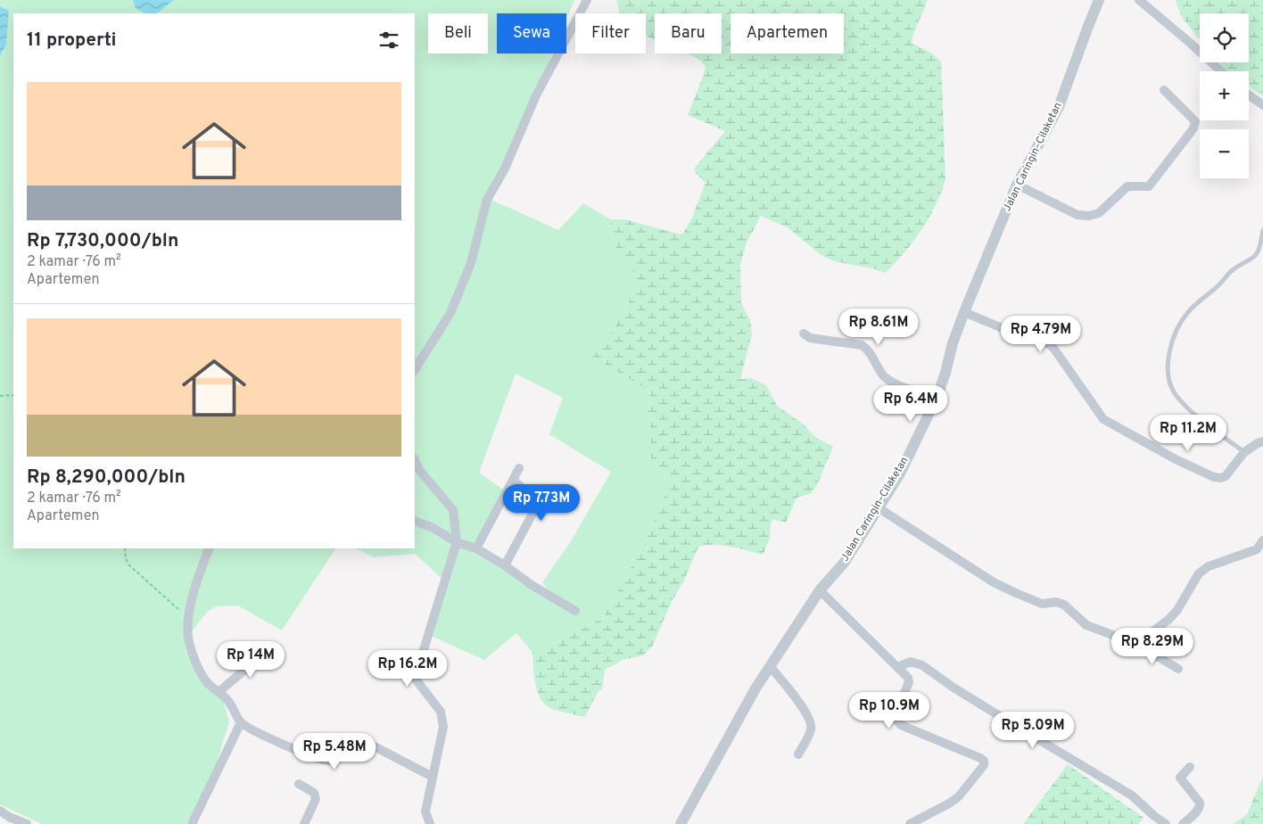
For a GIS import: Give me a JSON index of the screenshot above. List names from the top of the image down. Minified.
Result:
{"streets":{"street":["Jalan Caringin–Cilaketan"]},"page":{"map_buttons":["+","−"],"chip":["Beli","Sewa","Filter","Baru","Apartemen"],"heading":"11 properti","list":[{"name":"Rp 7,730,000/bln","note":"2 kamar · 76 m² · Apartemen"},{"name":"Rp 8,290,000/bln","note":"2 kamar · 76 m² · Apartemen"}],"price":["Rp 8.61M","Rp 4.79M","Rp 6.4M","Rp 11.2M","Rp 7.73M","Rp 8.29M","Rp 14M","Rp 16.2M","Rp 10.9M","Rp 5.09M","Rp 5.48M"]}}
